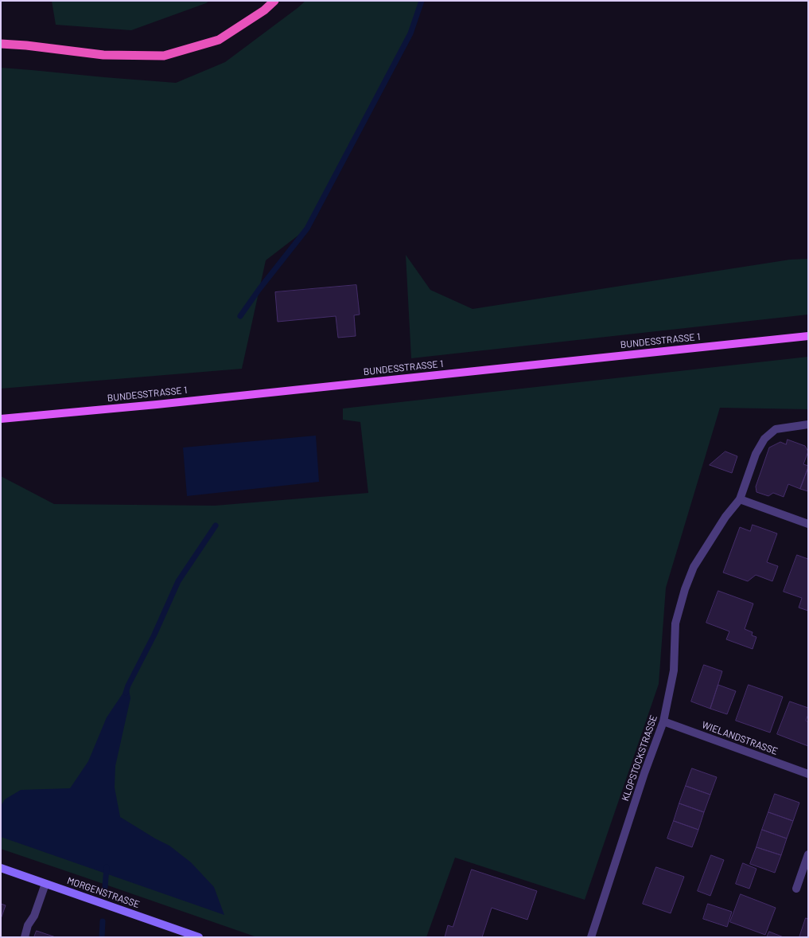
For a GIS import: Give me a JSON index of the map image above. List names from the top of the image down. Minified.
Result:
{"streets":{"main road":["BUNDESSTRASSE 1","MORGENSTRASSE"],"street":["WIELANDSTRASSE","KLOPSTOCKSTRASSE"]},"crossings":[["WIELANDSTRASSE","KLOPSTOCKSTRASSE"]]}
